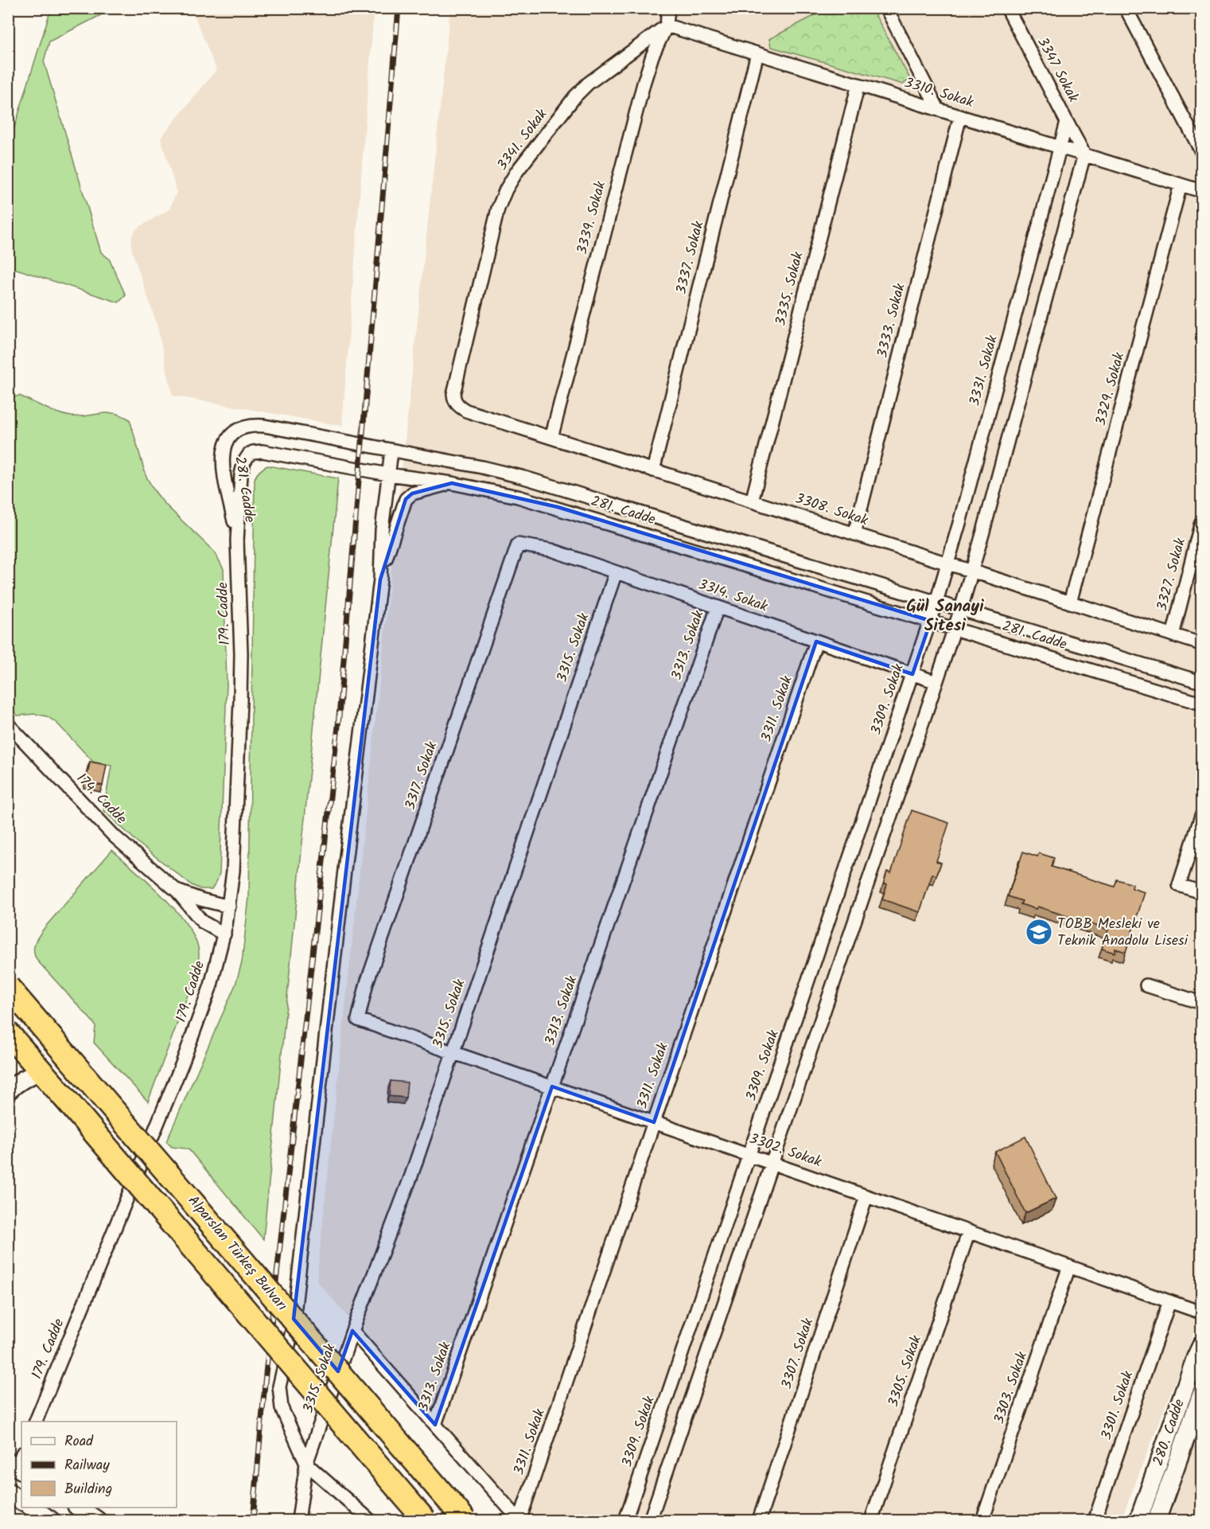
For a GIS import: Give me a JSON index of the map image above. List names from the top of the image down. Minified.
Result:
{"streets":{"highway":["Alparslan Türkeş Bulvarı"],"street":["3347 Sokak","3310. Sokak","3341. Sokak","3339. Sokak","3337. Sokak","3335. Sokak","3333. Sokak","3331. Sokak","3329. Sokak","281. Cadde","3308. Sokak","3327. Sokak","3314. Sokak","179. Cadde","3313. Sokak","3315. Sokak","3309. Sokak","3311. Sokak","3317. Sokak","174. Cadde","3302. Sokak","3307. Sokak","3305. Sokak","3303. Sokak","3301. Sokak","280. Cadde"]},"crossings":[["3347 Sokak","3310. Sokak"],["3347 Sokak","3331. Sokak"],["3310. Sokak","3341. Sokak"],["3310. Sokak","3339. Sokak"],["3310. Sokak","3337. Sokak"],["3310. Sokak","3335. Sokak"],["3310. Sokak","3333. Sokak"],["3310. Sokak","3331. Sokak"],["3310. Sokak","3329. Sokak"],["3341. Sokak","3339. Sokak"],["3341. Sokak","3308. Sokak"],["3339. Sokak","3308. Sokak"],["3337. Sokak","3308. Sokak"],["3335. Sokak","3308. Sokak"],["3333. Sokak","3308. Sokak"],["3331. Sokak","281. Cadde"],["3331. Sokak","3308. Sokak"],["3331. Sokak","3309. Sokak"],["3329. Sokak","3308. Sokak"],["281. Cadde","179. Cadde"],["281. Cadde","3309. Sokak"],["3308. Sokak","3327. Sokak"],["3314. Sokak","3313. Sokak"],["3314. Sokak","3315. Sokak"],["3314. Sokak","3309. Sokak"],["3314. Sokak","3311. Sokak"],["3314. Sokak","3317. Sokak"],["3313. Sokak","3302. Sokak"],["3315. Sokak","3302. Sokak"],["3309. Sokak","3302. Sokak"],["3311. Sokak","3302. Sokak"],["3317. Sokak","3302. Sokak"],["3302. Sokak","3307. Sokak"],["3302. Sokak","3305. Sokak"],["3302. Sokak","3303. Sokak"],["3302. Sokak","3301. Sokak"]],"districts":["Gül Sanayi Sitesi"],"places":{"school or university":["TOBB Mesleki ve Teknik Anadolu Lisesi"]},"legend":["Road","Railway","Building"]}
